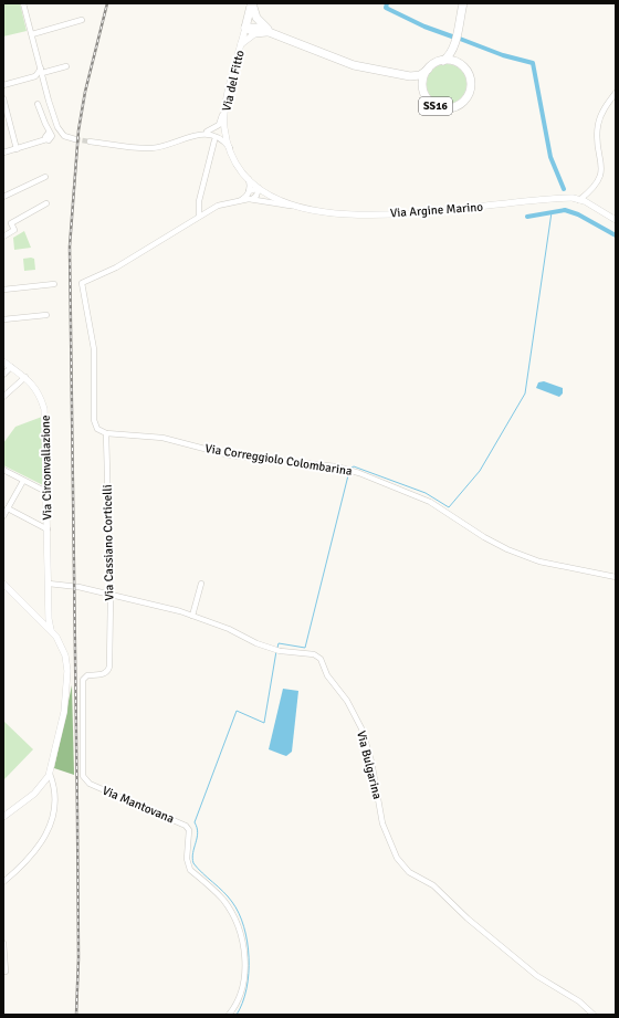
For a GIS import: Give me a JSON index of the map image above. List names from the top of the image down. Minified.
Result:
{"streets":{"main road":["Via del Fitto","SS16"],"street":["Via Argine Marino","Via Correggiolo Colombarina","Via Circonvallazione","Via Cassiano Corticelli","Via Bulgarina","Via Mantovana"]},"crossings":[["Via del Fitto","SS16"],["Via del Fitto","Via Argine Marino"],["Via Correggiolo Colombarina","Via Cassiano Corticelli"],["Via Circonvallazione","Via Bulgarina"],["Via Cassiano Corticelli","Via Bulgarina"],["Via Cassiano Corticelli","Via Mantovana"]]}
